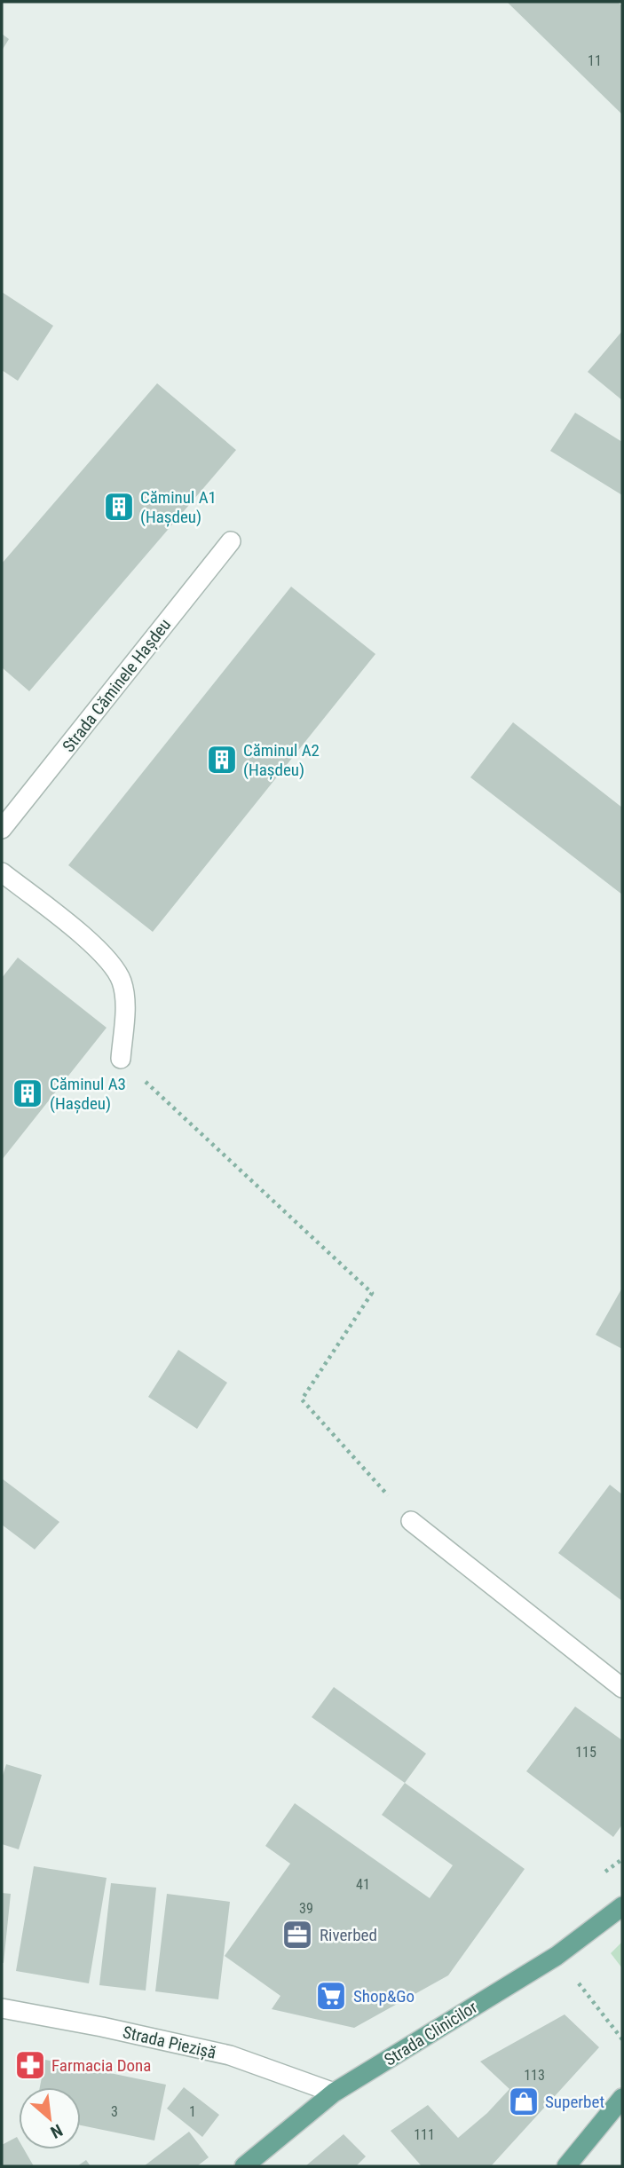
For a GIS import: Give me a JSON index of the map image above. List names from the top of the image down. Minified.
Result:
{"streets":{"main road":["Strada Clinicilor"],"street":["Strada Căminele Hașdeu","Strada Piezișă"]},"crossings":[["Strada Clinicilor","Strada Piezișă"]],"places":{"building":["Căminul A1 (Hașdeu)","Căminul A2 (Hașdeu)","Căminul A3 (Hașdeu)"],"office":["Riverbed"],"supermarket":["Shop&Go"],"pharmacy":["Farmacia Dona"],"shop":["Superbet"]},"house_numbers":["11","115","41","39","113","3","1","111"],"north":"bottom right"}
